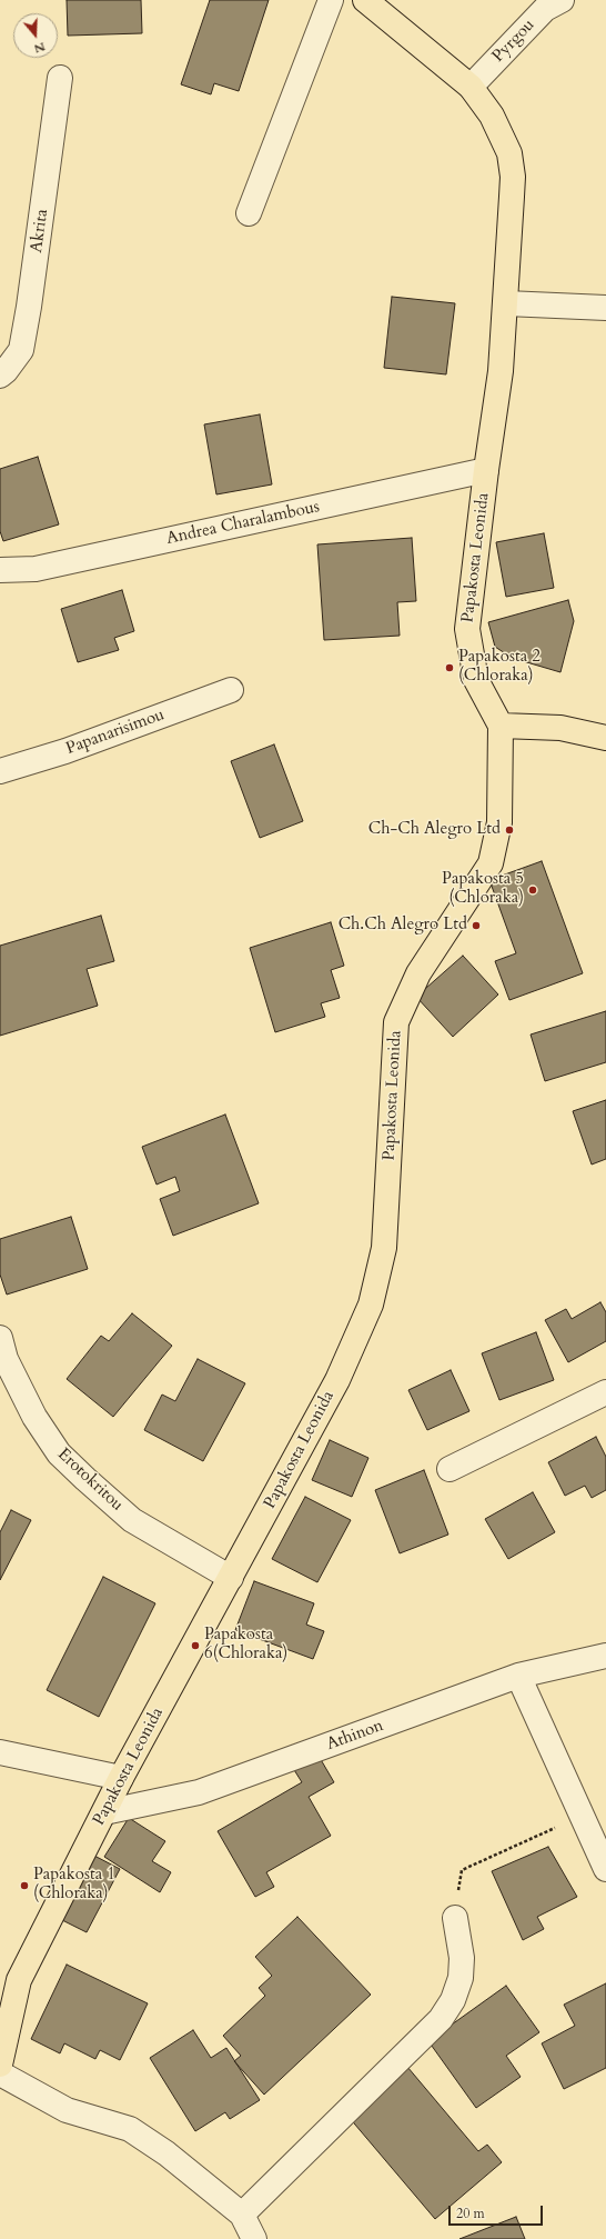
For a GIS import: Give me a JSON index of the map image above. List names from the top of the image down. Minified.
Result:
{"streets":{"main road":["Papakosta Leonida"],"street":["Pyrgou","Akrita","Andrea Charalambous","Papanarisimou","Erotokritou","Athinon"]},"crossings":[["Pyrgou","Papakosta Leonida"],["Andrea Charalambous","Papakosta Leonida"],["Papakosta Leonida","Erotokritou"],["Papakosta Leonida","Athinon"]],"places":["Papakosta 2 (Chloraka)","Ch-Ch Alegro Ltd","Papakosta 5 (Chloraka)","Ch.Ch Alegro Ltd","Papakosta 6(Chloraka)","Papakosta 1 (Chloraka)"],"scale_bar":"20 m","north":"bottom"}
